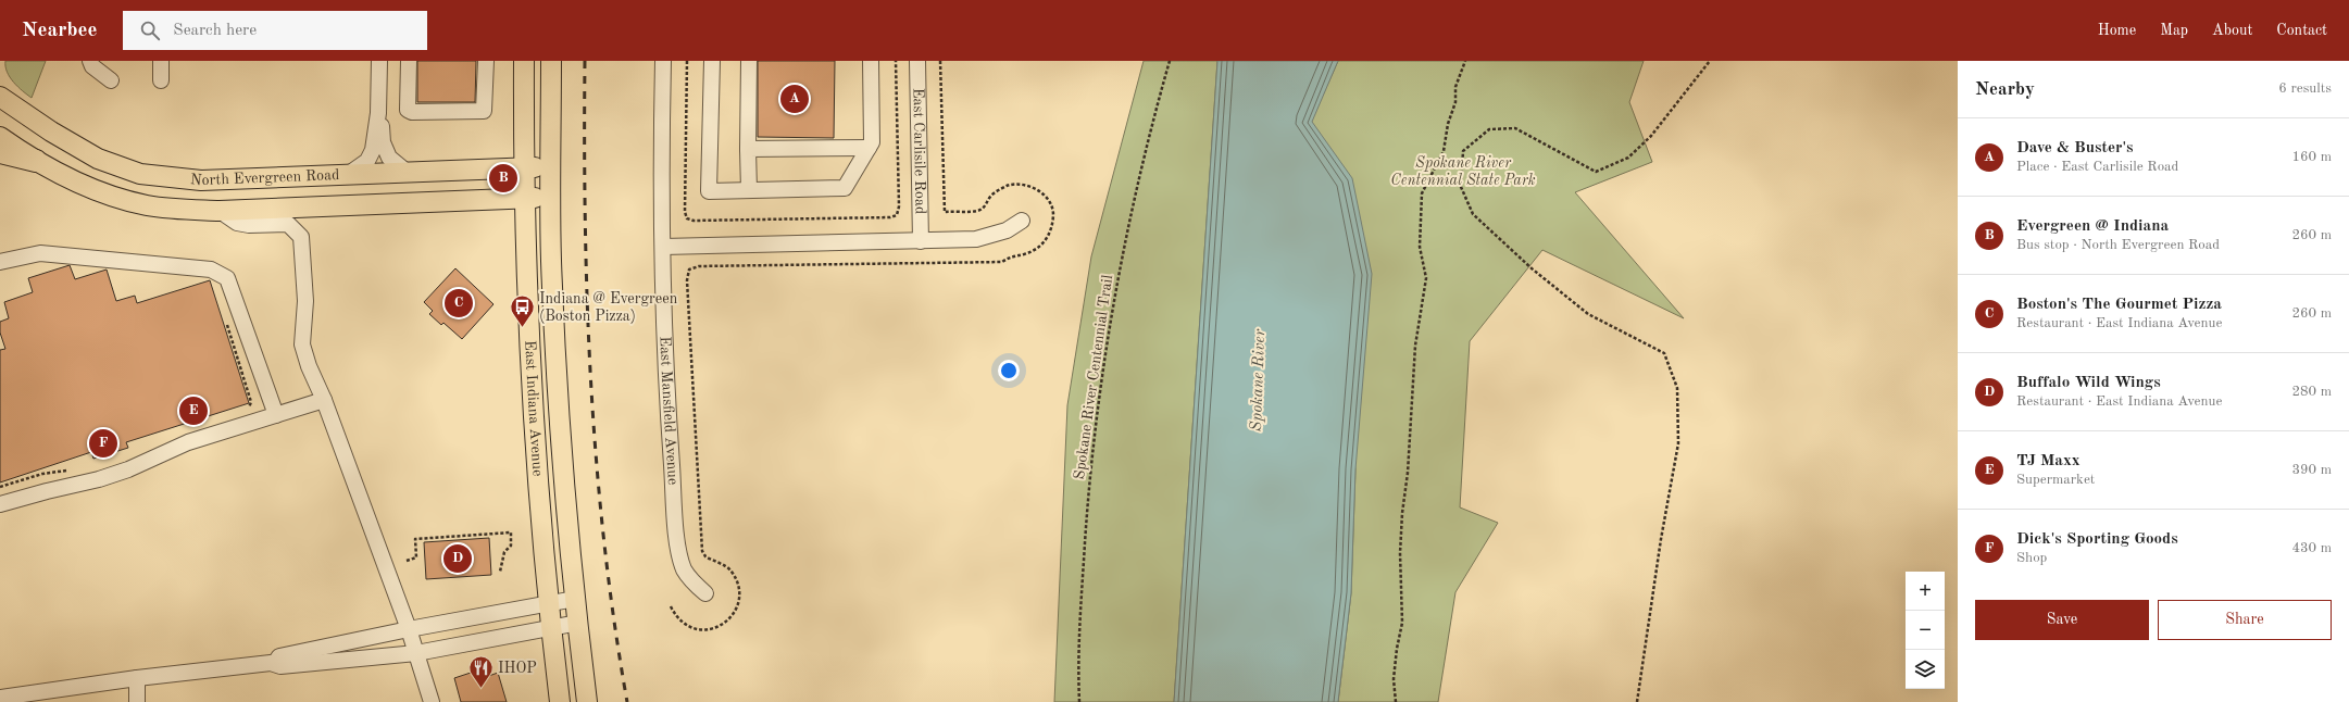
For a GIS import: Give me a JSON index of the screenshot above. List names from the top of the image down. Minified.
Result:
{"streets":{"main road":["North Evergreen Road","East Indiana Avenue"],"street":["East Carlisile Road","East Mansfield Avenue"],"path":["Spokane River Centennial Trail"]},"crossings":[["North Evergreen Road","East Indiana Avenue"]],"water":["Spokane River"],"parks":["Spokane River Centennial State Park"],"places":{"bus stop":["Indiana @ Evergreen (Boston Pizza)"],"restaurant":["IHOP"]},"page":{"header":"Nearbee","search":"Search here","nav":["Home","Map","About","Contact"],"heading":["Nearby","6 results"],"pins":["A","B","C","E","F","D"],"list":[{"mark":"A","name":"Dave & Buster's","note":"Place · East Carlisile Road","value":"160 m"},{"mark":"B","name":"Evergreen @ Indiana","note":"Bus stop · North Evergreen Road","value":"260 m"},{"mark":"C","name":"Boston's The Gourmet Pizza","note":"Restaurant · East Indiana Avenue","value":"260 m"},{"mark":"D","name":"Buffalo Wild Wings","note":"Restaurant · East Indiana Avenue","value":"280 m"},{"mark":"E","name":"TJ Maxx","note":"Supermarket","value":"390 m"},{"mark":"F","name":"Dick's Sporting Goods","note":"Shop","value":"430 m"}],"map_buttons":["+","−"],"buttons":["Save","Share"]}}
